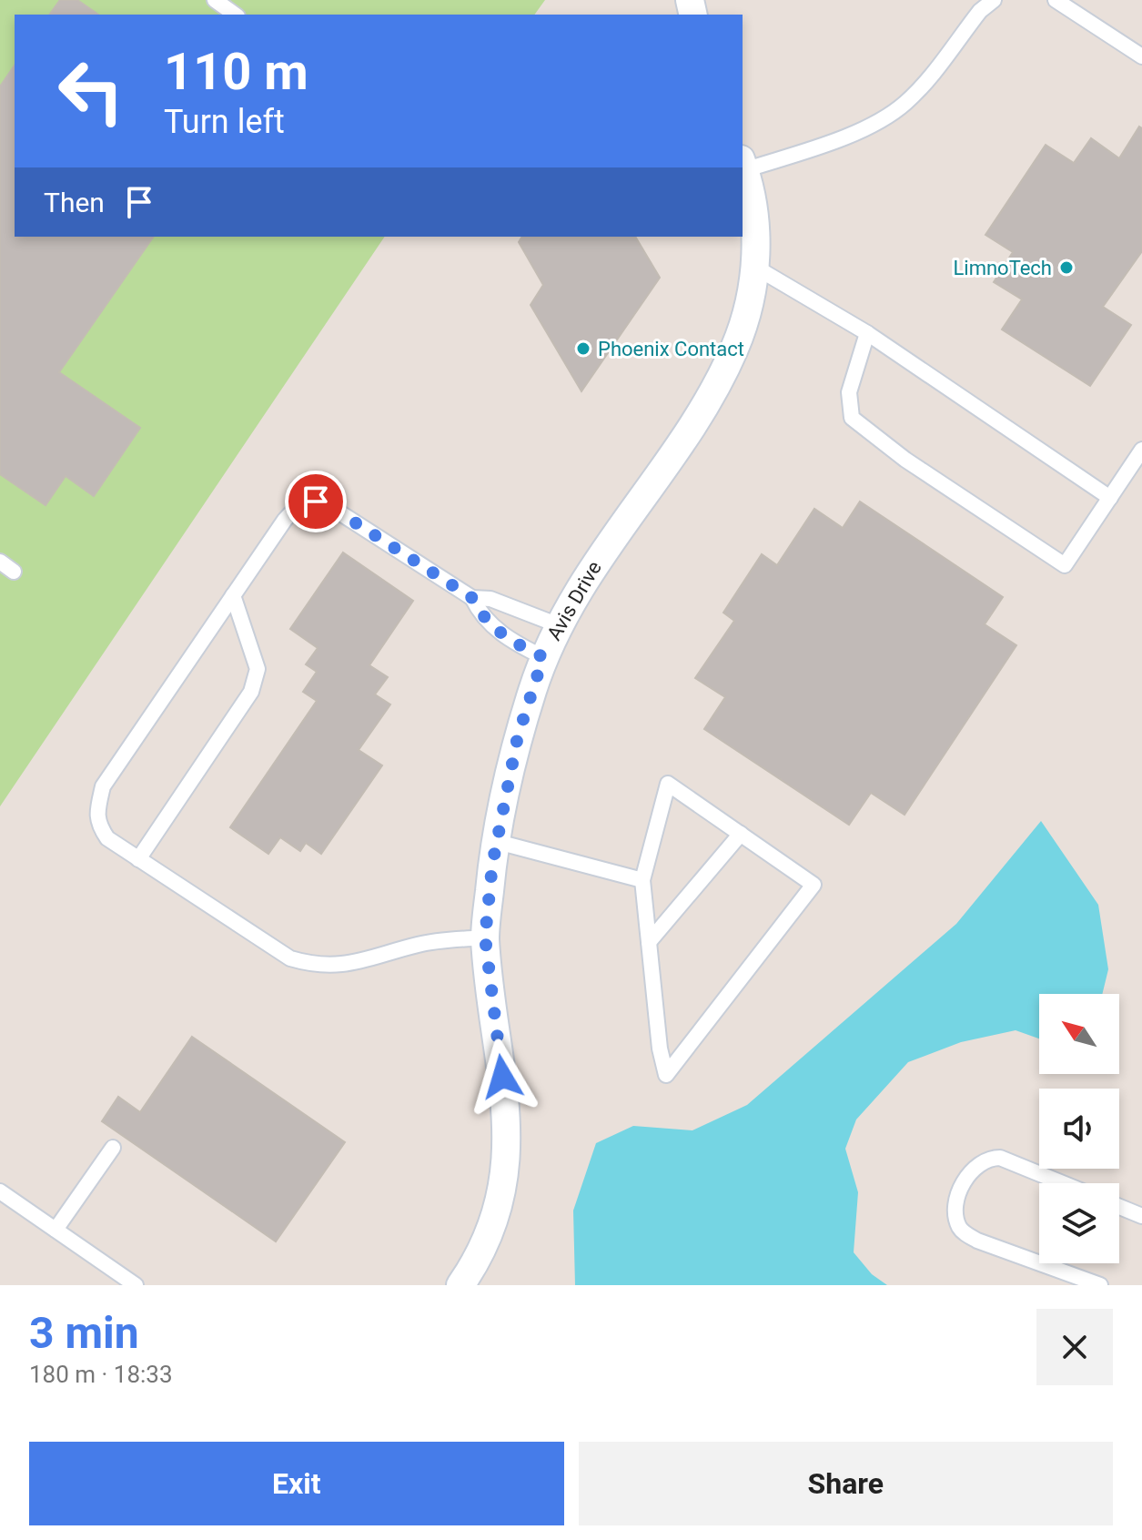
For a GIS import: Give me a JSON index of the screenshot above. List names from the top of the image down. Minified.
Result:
{"streets":{"street":["Avis Drive"]},"places":["LimnoTech","Phoenix Contact"],"north":"top left","page":{"turn":["110 m","Turn left"],"then":"Then","heading":["3 min","180 m · 18:33"],"buttons":["Exit","Share"]}}
